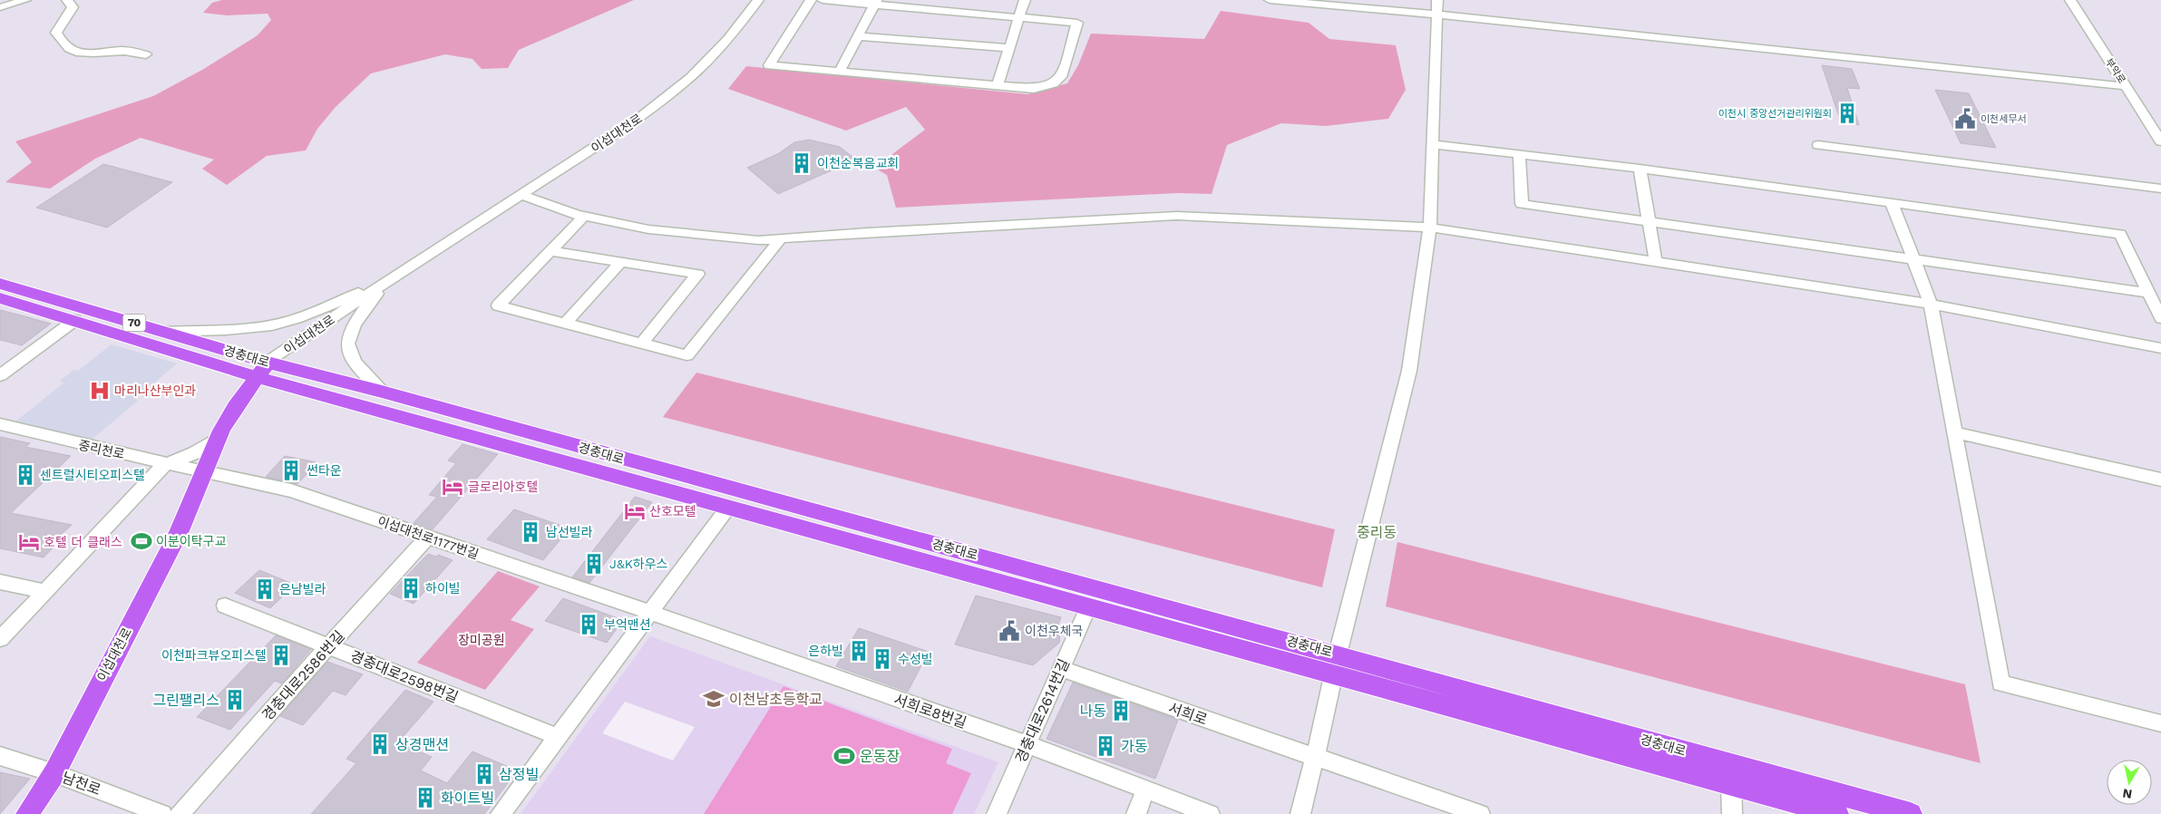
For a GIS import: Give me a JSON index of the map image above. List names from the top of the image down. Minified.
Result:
{"streets":{"main road":["이섭대천로","70","경충대로"],"street":["부악로","중리천로","이섭대천로1177번길","경충대로2586번길","경충대로2598번길","서희로8번길","경충대로2614번길","서희로","남천로"]},"crossings":[["이섭대천로","경충대로"],["이섭대천로","중리천로"],["이섭대천로","이섭대천로1177번길"],["이섭대천로","남천로"],["경충대로","경충대로2614번길"],["중리천로","이섭대천로1177번길"],["이섭대천로1177번길","경충대로2586번길"],["이섭대천로1177번길","서희로8번길"],["경충대로2586번길","경충대로2598번길"],["서희로8번길","경충대로2614번길"],["경충대로2614번길","서희로"]],"districts":["중리동"],"parks":["장미공원"],"places":{"building":["이천시 중앙선거관리위원회","이천순복음교회","썬타운","센트럴시티오피스텔","남선빌라","J&K하우스","하이빌","은남빌라","부억맨션","은하빌","이천파크뷰오피스텔","수성빌","그린팰리스","나동","상경맨션","가동","삼정빌","화이트빌"],"public building":["이천세무서","이천우체국"],"hospital":["마리나산부인과"],"hotel":["글로리아호텔","산호모텔","호텔 더 클래스"],"sports":["이분이탁구교","운동장"],"school or university":["이천남초등학교"]},"north":"bottom"}
